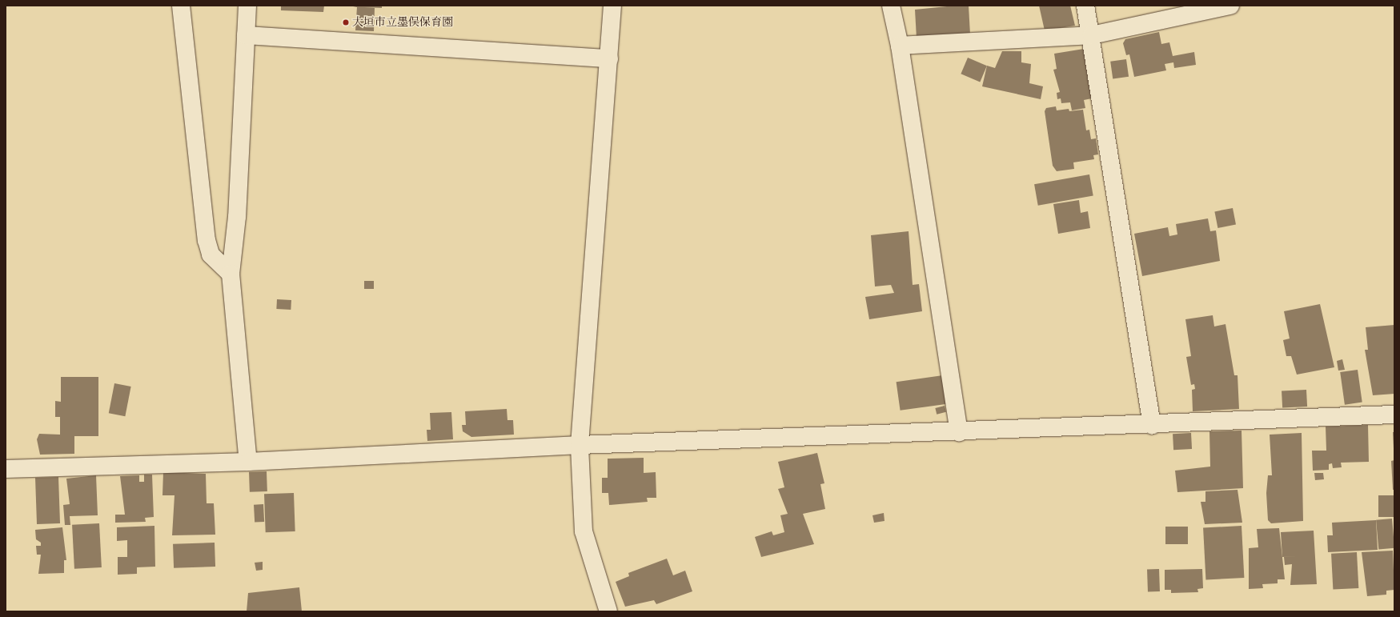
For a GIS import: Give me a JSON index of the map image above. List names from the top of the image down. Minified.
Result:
{"places":["大垣市立墨俣保育園"]}
